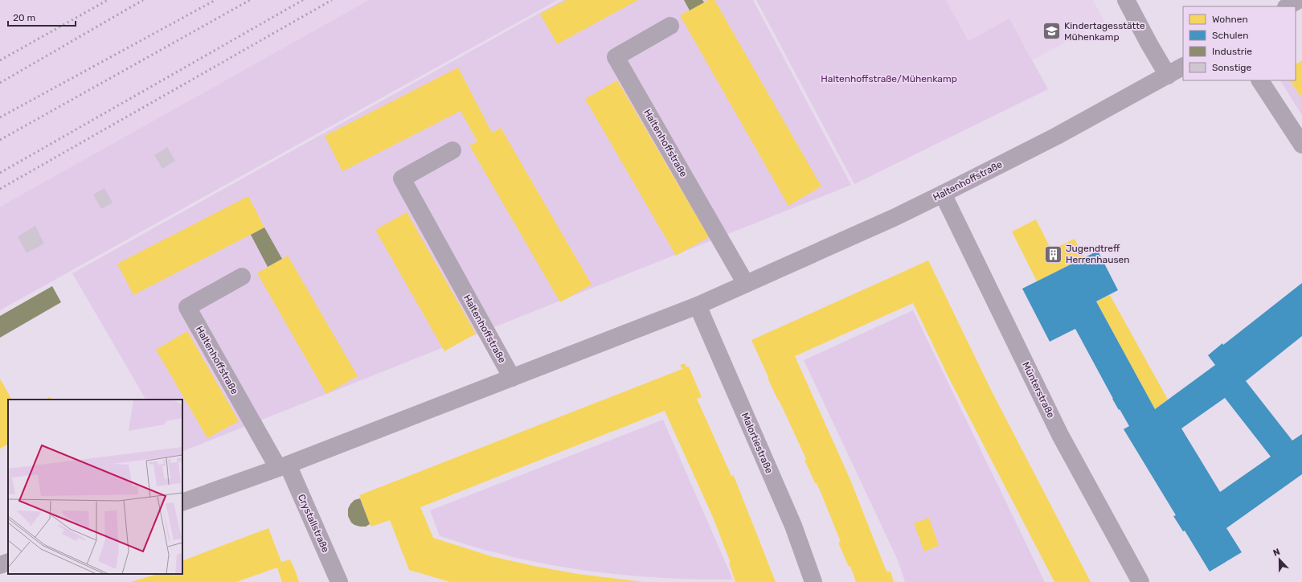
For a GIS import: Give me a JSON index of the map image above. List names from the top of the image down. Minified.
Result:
{"streets":{"street":["Haltenhoffstraße","Münterstraße","Malortiestraße","Crystallstraße"]},"crossings":[["Haltenhoffstraße","Münterstraße"],["Haltenhoffstraße","Malortiestraße"],["Haltenhoffstraße","Crystallstraße"]],"parks":["Haltenhoffstraße/Mühenkamp"],"places":{"school or university":["Kindertagesstätte Mühenkamp"],"building":["Jugendtreff Herrenhausen"]},"legend":["Wohnen","Schulen","Industrie","Sonstige"],"scale_bar":"20 m","north":"top"}
